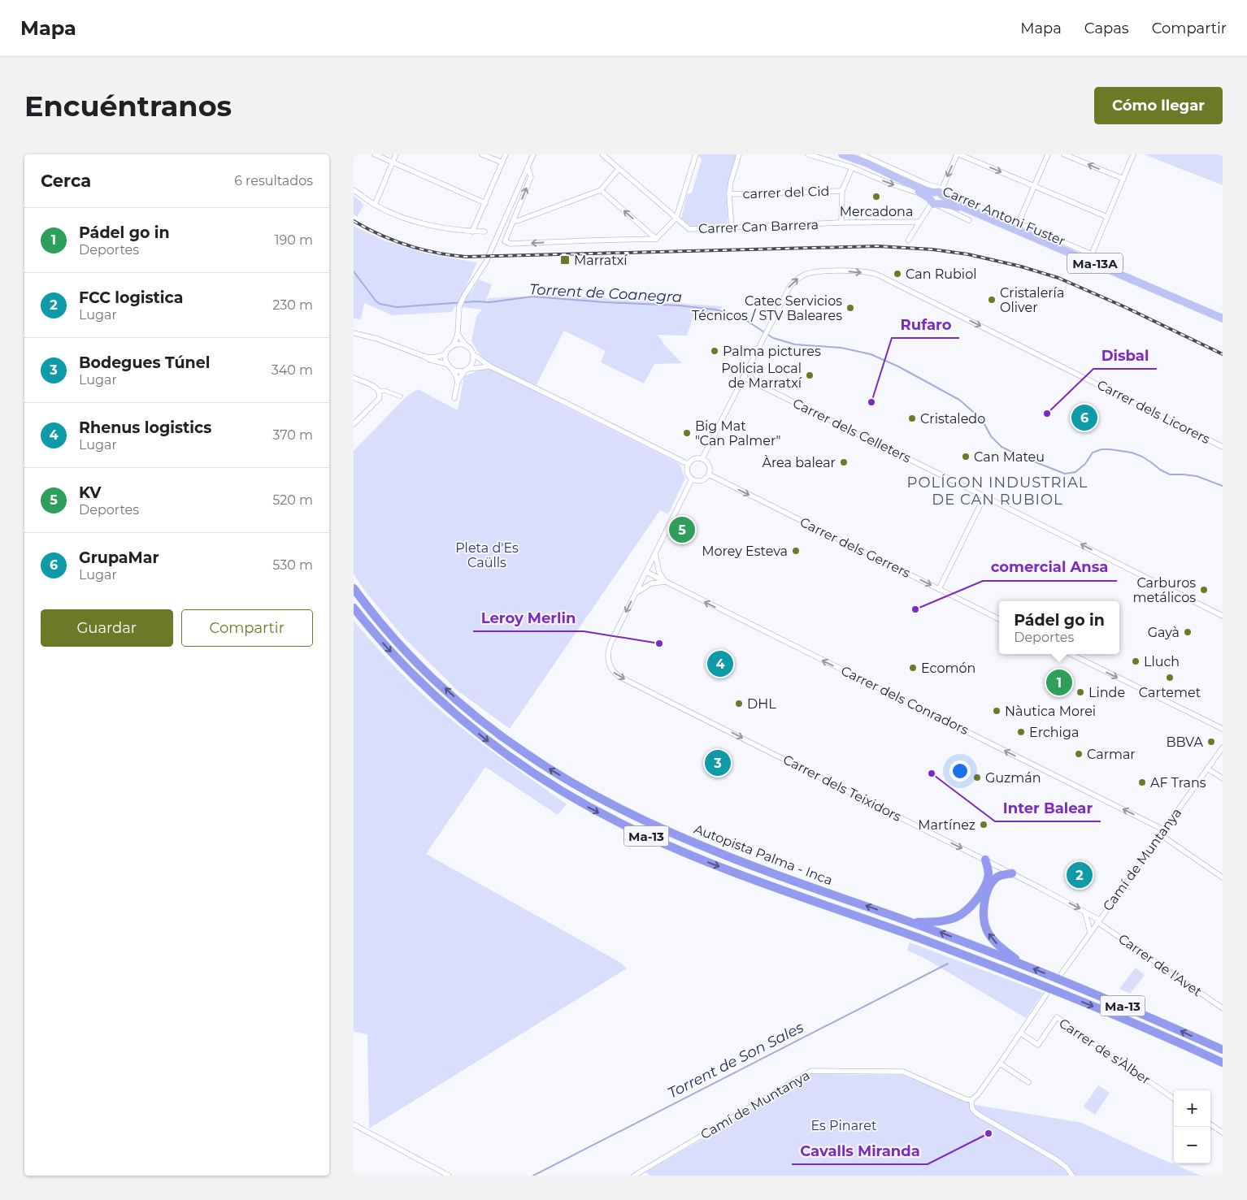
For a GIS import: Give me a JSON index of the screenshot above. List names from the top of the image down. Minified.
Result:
{"streets":{"highway":["Ma-13","Autopista Palma - Inca"],"main road":["Ma-13A"],"street":["carrer del Cid","Carrer Antoni Fuster","Carrer Can Barrera","Carrer dels Licorers","Carrer dels Celleters","Carrer dels Gerrers","Carrer dels Conradors","Carrer dels Teixidors","Camí de Muntanya","Carrer de l'Avet","Carrer de s'Àlber"]},"crossings":[["Carrer Antoni Fuster","Ma-13A"],["Carrer dels Gerrers","Carrer dels Teixidors"],["Carrer dels Conradors","Carrer dels Teixidors"],["Carrer dels Conradors","Camí de Muntanya"],["Carrer dels Teixidors","Camí de Muntanya"],["Carrer dels Teixidors","Carrer de l'Avet"],["Camí de Muntanya","Carrer de l'Avet"]],"one_way":["Carrer dels Licorers","Carrer dels Celleters","Carrer dels Gerrers","Carrer dels Conradors","Carrer dels Teixidors"],"districts":["POLÍGON INDUSTRIAL DE CAN RUBIOL"],"water":["Torrent de Coanegra","Torrent de Son Sales"],"parks":["Pleta d'Es Caülls","Es Pinaret"],"places":{"other":["Mercadona","Can Rubiol","Cristalería Oliver","Catec Servicios Técnicos / STV Baleares","Palma pictures","Policia Local de Marratxí","Rufaro","Disbal","Cristaledo","Big Mat \"Can Palmer\"","Can Mateu","Àrea balear","Morey Esteva","Carburos metálicos","comercial Ansa","Gayà","Leroy Merlin","Lluch","Ecomón","Cartemet","Linde","DHL","Nàutica Morei","Erchiga","BBVA","Carmar","Inter Balear","Guzmán","AF Trans","Martínez","Cavalls Miranda"],"transit":["Marratxí"]},"page":{"header":"Mapa","nav":["Mapa","Capas","Compartir"],"buttons":["Cómo llegar",["Guardar","Compartir"]],"title":"Encuéntranos","heading":["Cerca","6 resultados"],"list":[{"mark":"1","name":"Pádel go in","note":"Deportes","value":"190 m"},{"mark":"2","name":"FCC logistica","note":"Lugar","value":"230 m"},{"mark":"3","name":"Bodegues Túnel","note":"Lugar","value":"340 m"},{"mark":"4","name":"Rhenus logistics","note":"Lugar","value":"370 m"},{"mark":"5","name":"KV","note":"Deportes","value":"520 m"},{"mark":"6","name":"GrupaMar","note":"Lugar","value":"530 m"}],"pins":["6","5","4","1","3","2"],"popup":["Pádel go in","Deportes"],"map_buttons":["+","−"]}}
